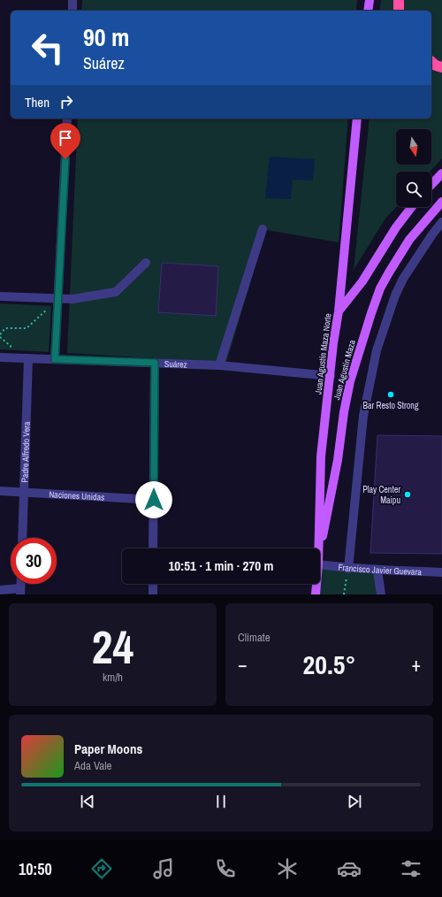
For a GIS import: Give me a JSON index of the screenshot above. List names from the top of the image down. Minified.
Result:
{"streets":{"main road":["Juan Agustín Maza Norte","Juan Agustín Maza"],"street":["Suárez","Padre Alfredo Vera","Naciones Unidas","Francisco Javier Guevara"]},"crossings":[["Juan Agustín Maza Norte","Suárez"],["Suárez","Padre Alfredo Vera"],["Padre Alfredo Vera","Naciones Unidas"]],"places":["Bar Resto Strong","Play Center Maipu"],"north":"bottom","page":{"turn":["90 m","Suárez"],"then":"Then","limit":"30","trip":"10:51 · 1 min · 270 m","tile":[["24","km/h"],"Climate"],"heat":["−","20.5°","+"],"song":["Paper Moons","Ada Vale"],"tabs":"10:50"}}
